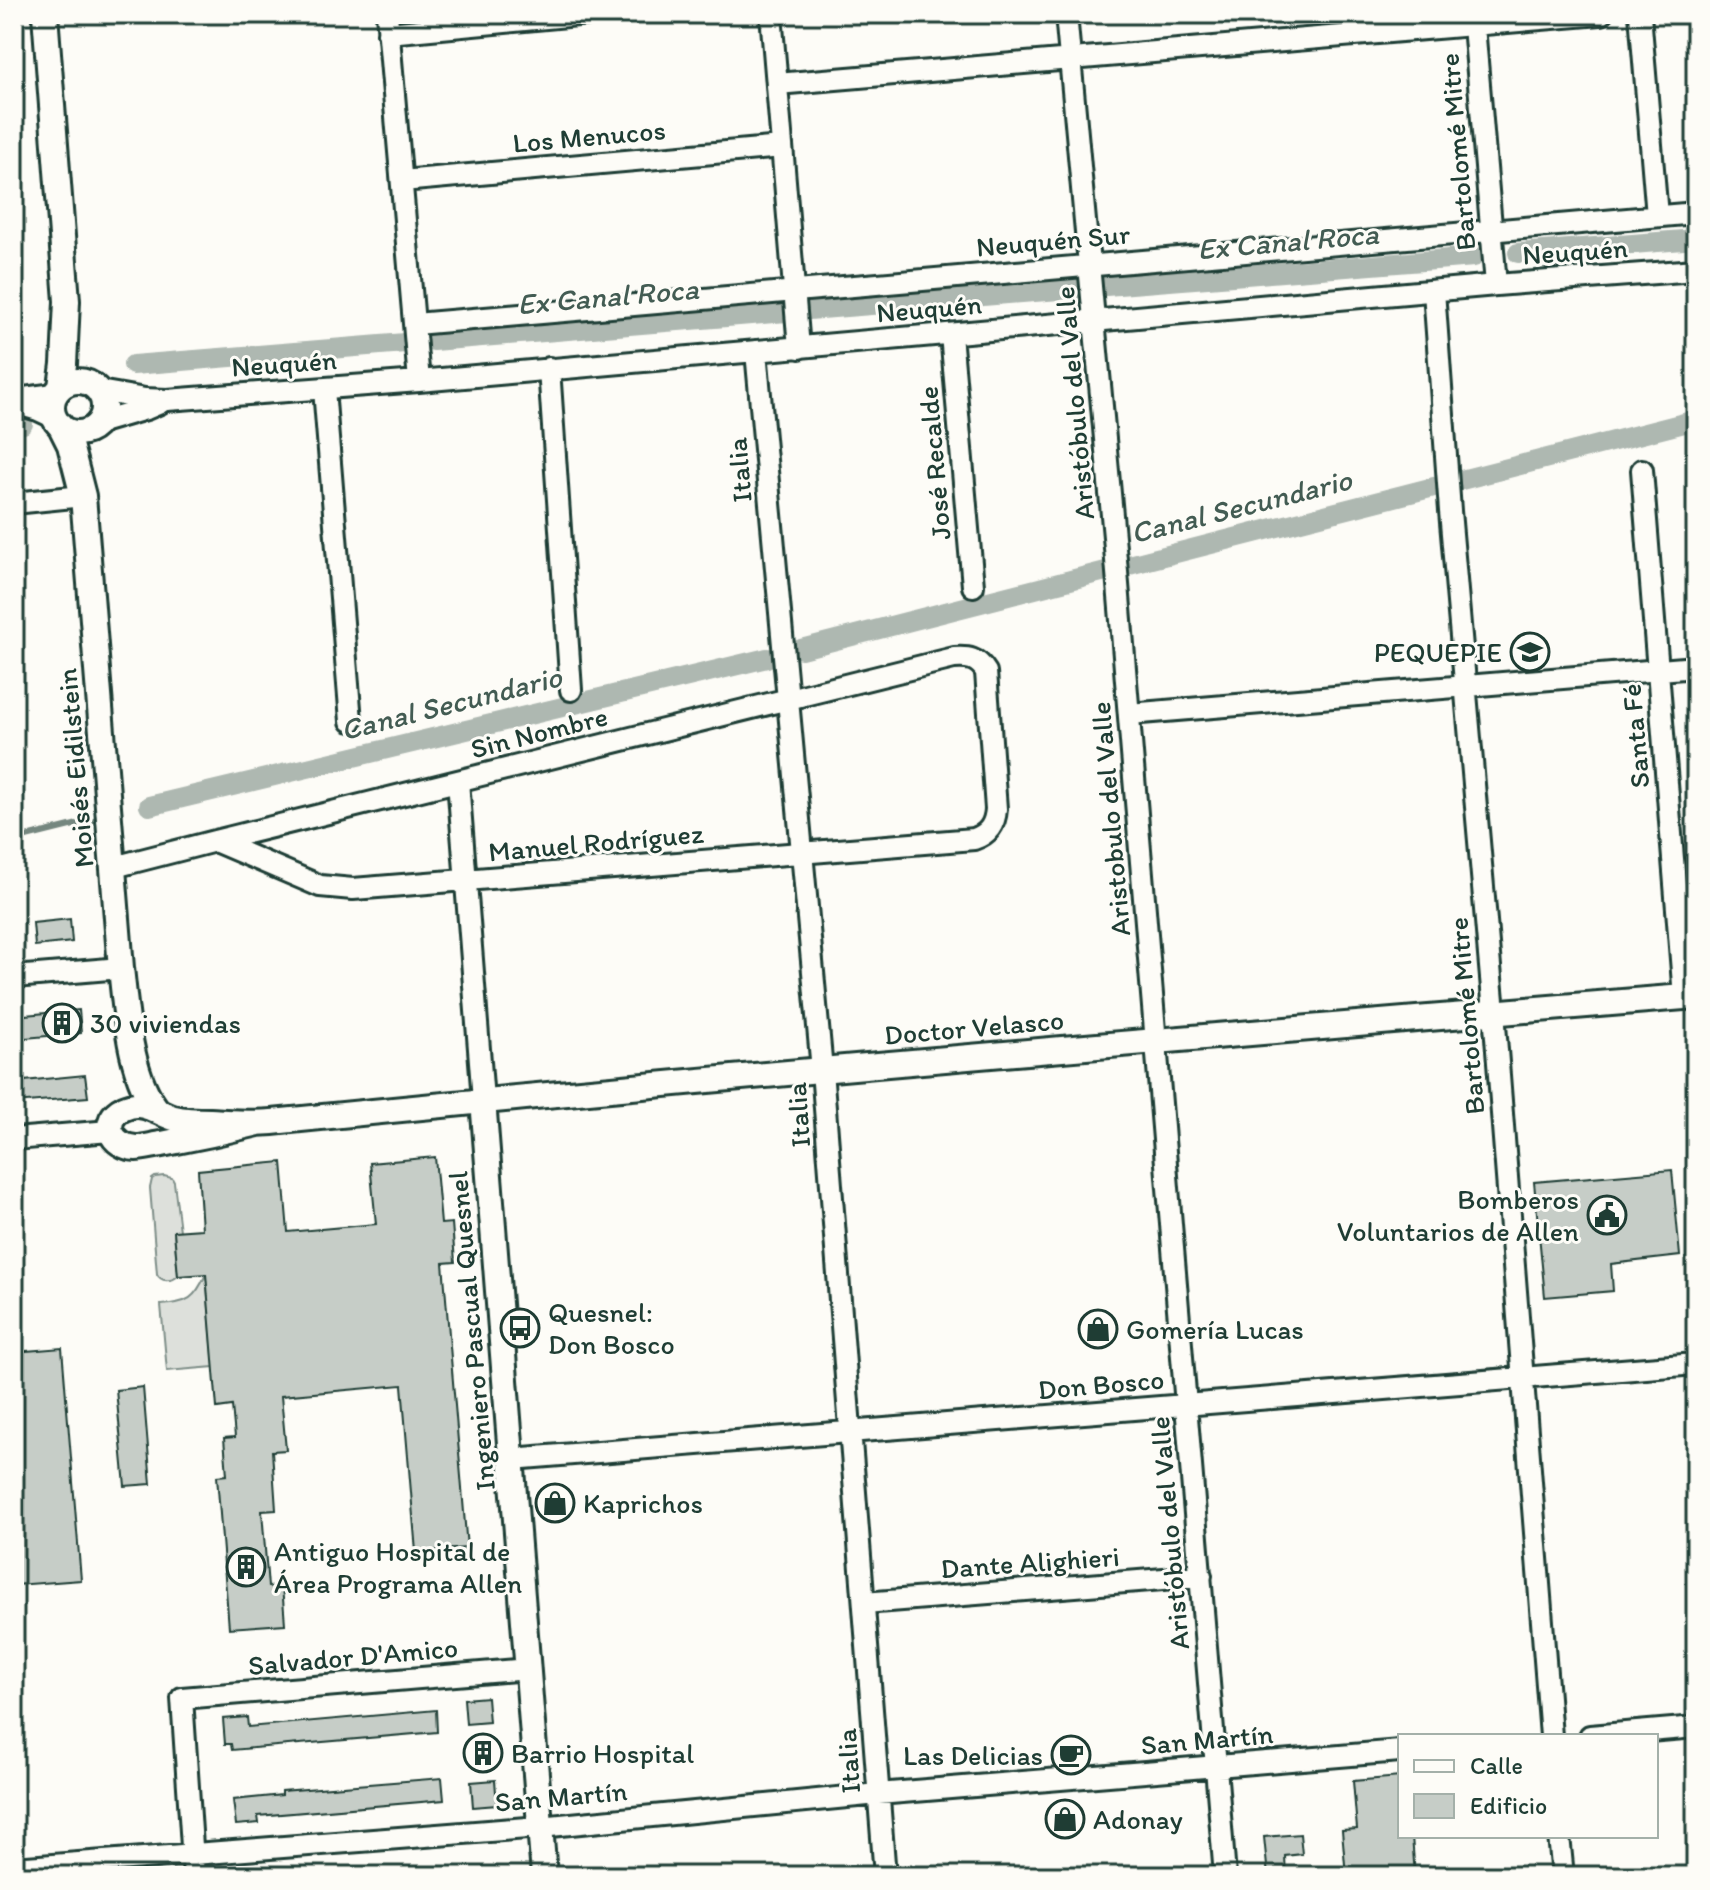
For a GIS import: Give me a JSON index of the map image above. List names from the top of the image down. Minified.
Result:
{"streets":{"main road":["Moisés Eidilstein","Doctor Velasco","Ingeniero Pascual Quesnel"],"street":["Los Menucos","Bartolomé Mitre","Neuquén Sur","Neuquén","Aristóbulo del Valle","José Recalde","Italia","Sin Nombre","Santa Fé","Aristobulo del Valle","Manuel Rodríguez","Don Bosco","Dante Alighieri","Salvador D'Amico","San Martín"]},"crossings":[["Bartolomé Mitre","Neuquén Sur"],["Bartolomé Mitre","Neuquén"],["Bartolomé Mitre","Doctor Velasco"],["Bartolomé Mitre","Don Bosco"],["Neuquén Sur","Aristóbulo del Valle"],["Neuquén","Aristóbulo del Valle"],["Neuquén","José Recalde"],["Neuquén","Italia"],["Neuquén","Sin Nombre"],["Neuquén","Moisés Eidilstein"],["Aristóbulo del Valle","Aristobulo del Valle"],["Aristóbulo del Valle","Doctor Velasco"],["Aristóbulo del Valle","Don Bosco"],["Aristóbulo del Valle","Dante Alighieri"],["Aristóbulo del Valle","San Martín"],["Italia","Sin Nombre"],["Italia","Manuel Rodríguez"],["Italia","Doctor Velasco"],["Italia","Don Bosco"],["Italia","Dante Alighieri"],["Italia","San Martín"],["Sin Nombre","Moisés Eidilstein"],["Sin Nombre","Manuel Rodríguez"],["Sin Nombre","Ingeniero Pascual Quesnel"],["Santa Fé","Doctor Velasco"],["Moisés Eidilstein","Doctor Velasco"],["Aristobulo del Valle","Doctor Velasco"],["Manuel Rodríguez","Ingeniero Pascual Quesnel"],["Doctor Velasco","Ingeniero Pascual Quesnel"],["Ingeniero Pascual Quesnel","Don Bosco"],["Ingeniero Pascual Quesnel","Salvador D'Amico"],["Ingeniero Pascual Quesnel","San Martín"],["Salvador D'Amico","San Martín"]],"water":["Ex Canal Roca","Canal Secundario"],"places":{"school or university":["PEQUEPIE"],"building":["30 viviendas","Antiguo Hospital de Área Programa Allen","Barrio Hospital"],"public building":["Bomberos Voluntarios de Allen"],"bus stop":["Quesnel: Don Bosco"],"shop":["Gomería Lucas","Kaprichos","Adonay"],"cafe":["Las Delicias"]},"legend":["Calle","Edificio"]}
